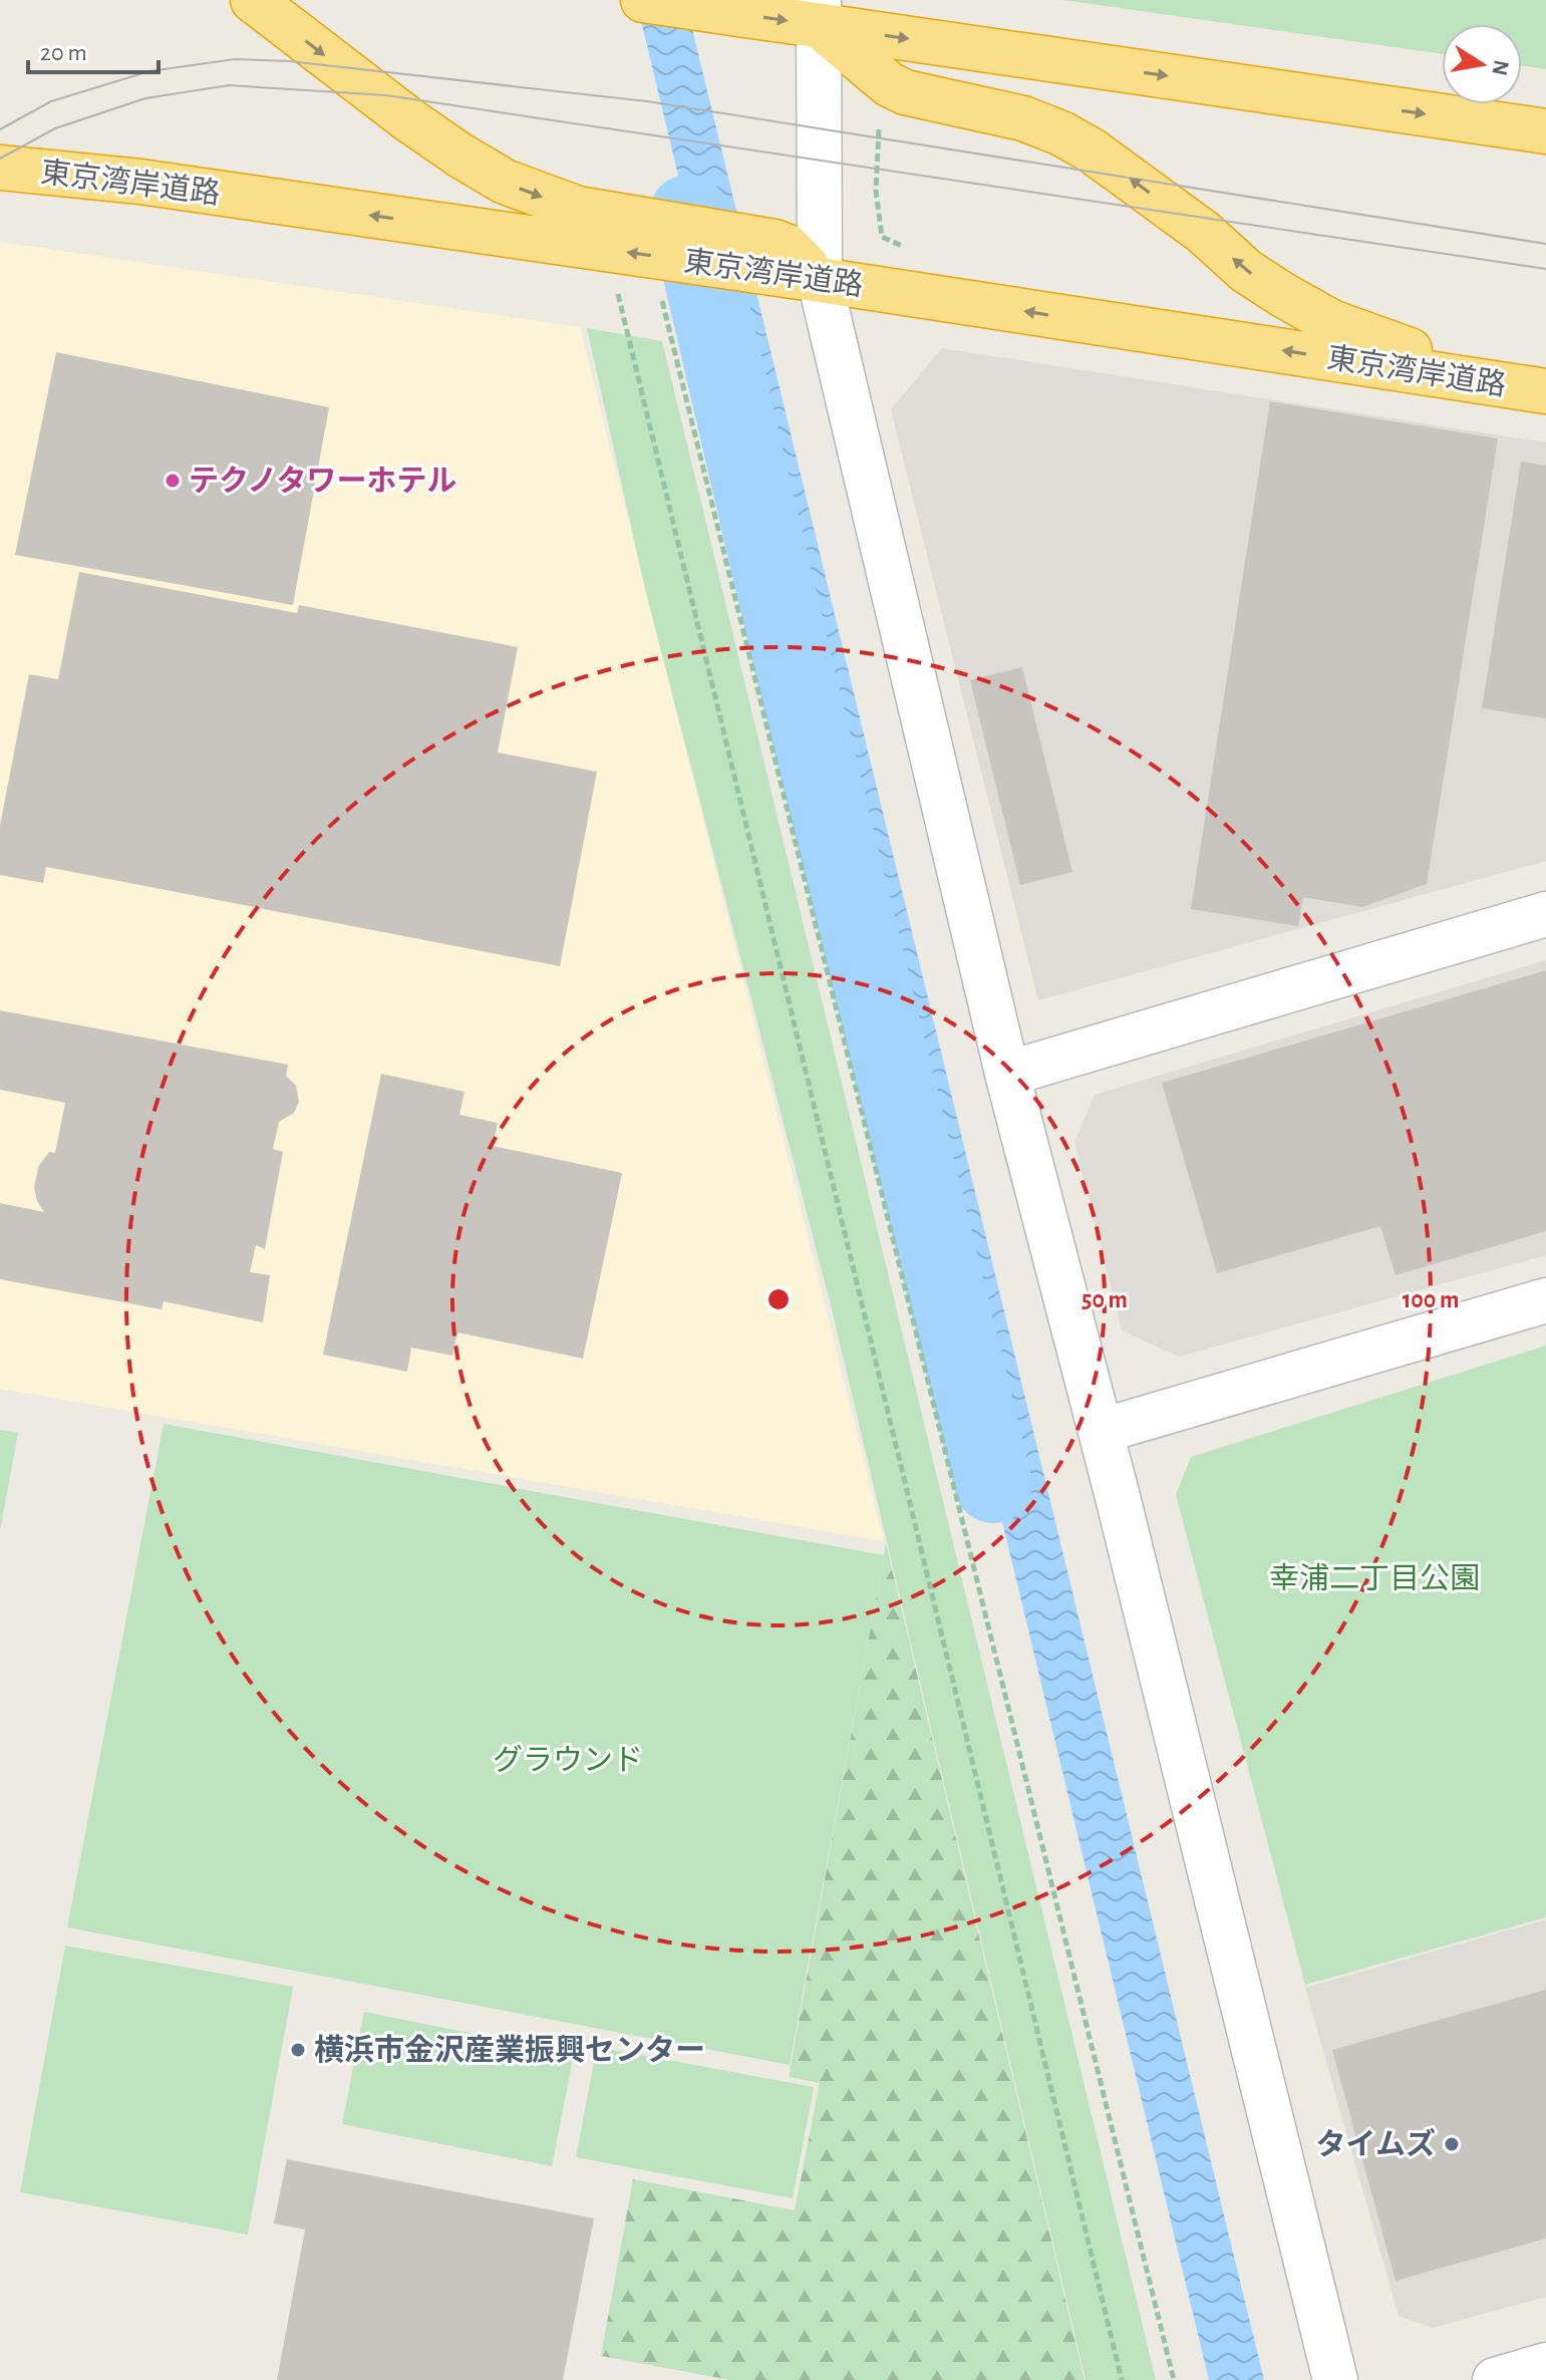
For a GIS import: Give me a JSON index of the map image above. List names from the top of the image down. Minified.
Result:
{"streets":{"highway":["東京湾岸道路"]},"parks":["幸浦二丁目公園","グラウンド"],"places":["テクノタワーホテル","横浜市金沢産業振興センター","タイムズ"],"scale_bar":"20 m","north":"right","rings":["50 m","100 m"]}
